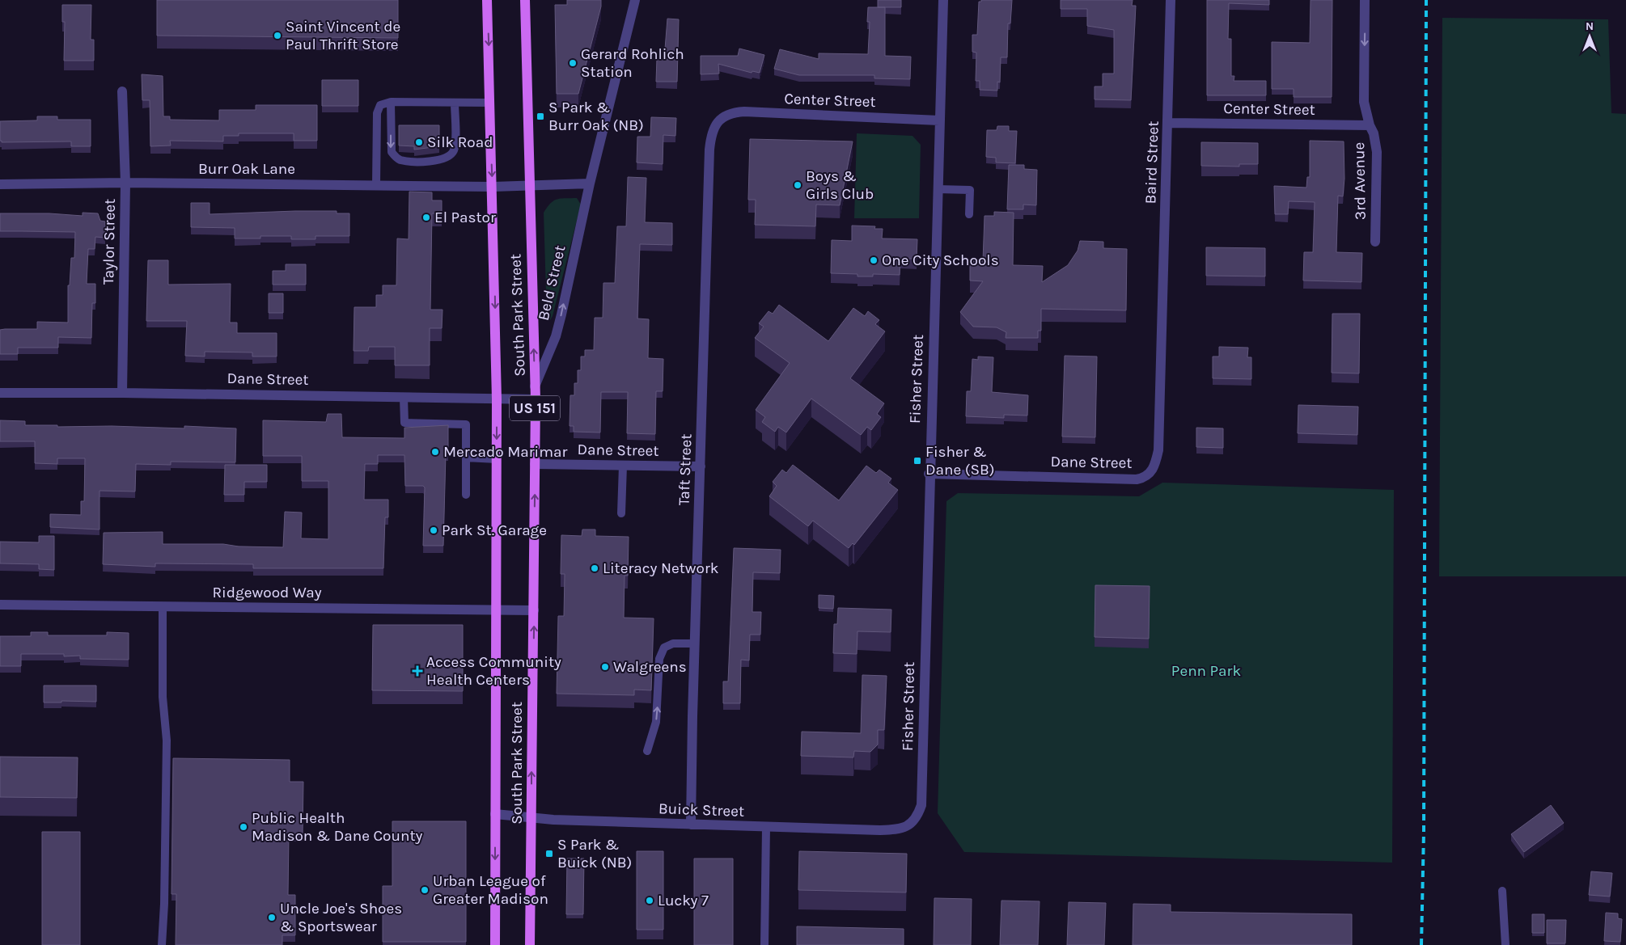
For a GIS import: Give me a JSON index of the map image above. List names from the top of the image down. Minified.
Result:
{"streets":{"main road":["South Park Street","US 151"],"street":["Center Street","Baird Street","Burr Oak Lane","3rd Avenue","Taylor Street","Beld Street","Dane Street","Fisher Street","Taft Street","Ridgewood Way","Buick Street"]},"crossings":[["Center Street","Baird Street"],["Center Street","3rd Avenue"],["Center Street","Fisher Street"],["Center Street","Taft Street"],["Baird Street","Dane Street"],["Burr Oak Lane","Taylor Street"],["Burr Oak Lane","South Park Street"],["Taylor Street","Dane Street"],["Beld Street","South Park Street"],["South Park Street","Dane Street"],["South Park Street","Ridgewood Way"],["South Park Street","Buick Street"],["Dane Street","Fisher Street"],["Dane Street","Taft Street"],["Fisher Street","Buick Street"],["Taft Street","Buick Street"]],"one_way":["3rd Avenue","Beld Street"],"parks":["Penn Park"],"places":{"other":["Saint Vincent de Paul Thrift Store","Gerard Rohlich Station","Silk Road","Boys & Girls Club","El Pastor","One City Schools","Mercado Marimar","Park St. Garage","Literacy Network","Walgreens","Public Health Madison & Dane County","Urban League of Greater Madison","Lucky 7","Uncle Joe's Shoes & Sportswear"],"transit":["S Park & Burr Oak (NB)","Fisher & Dane (SB)","S Park & Buick (NB)"],"health":["Access Community Health Centers"]},"north":"top"}
